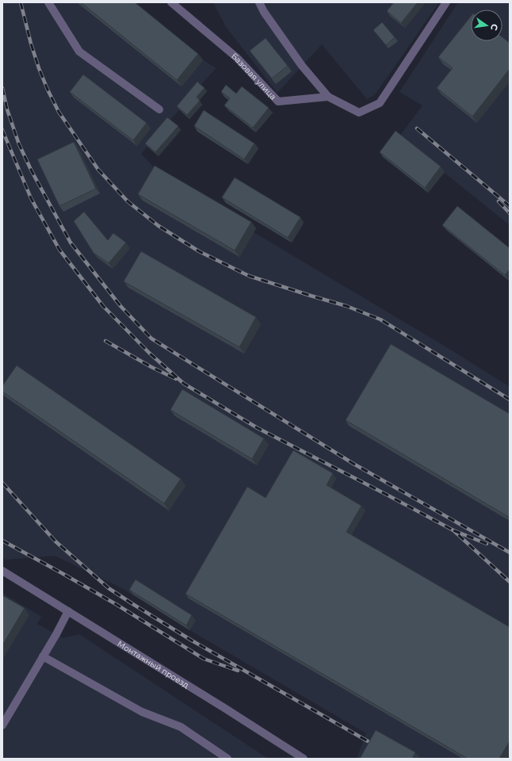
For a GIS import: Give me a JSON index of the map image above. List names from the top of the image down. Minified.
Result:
{"streets":{"street":["Базовая улица","Монтажный проезд"]},"north":"right"}
